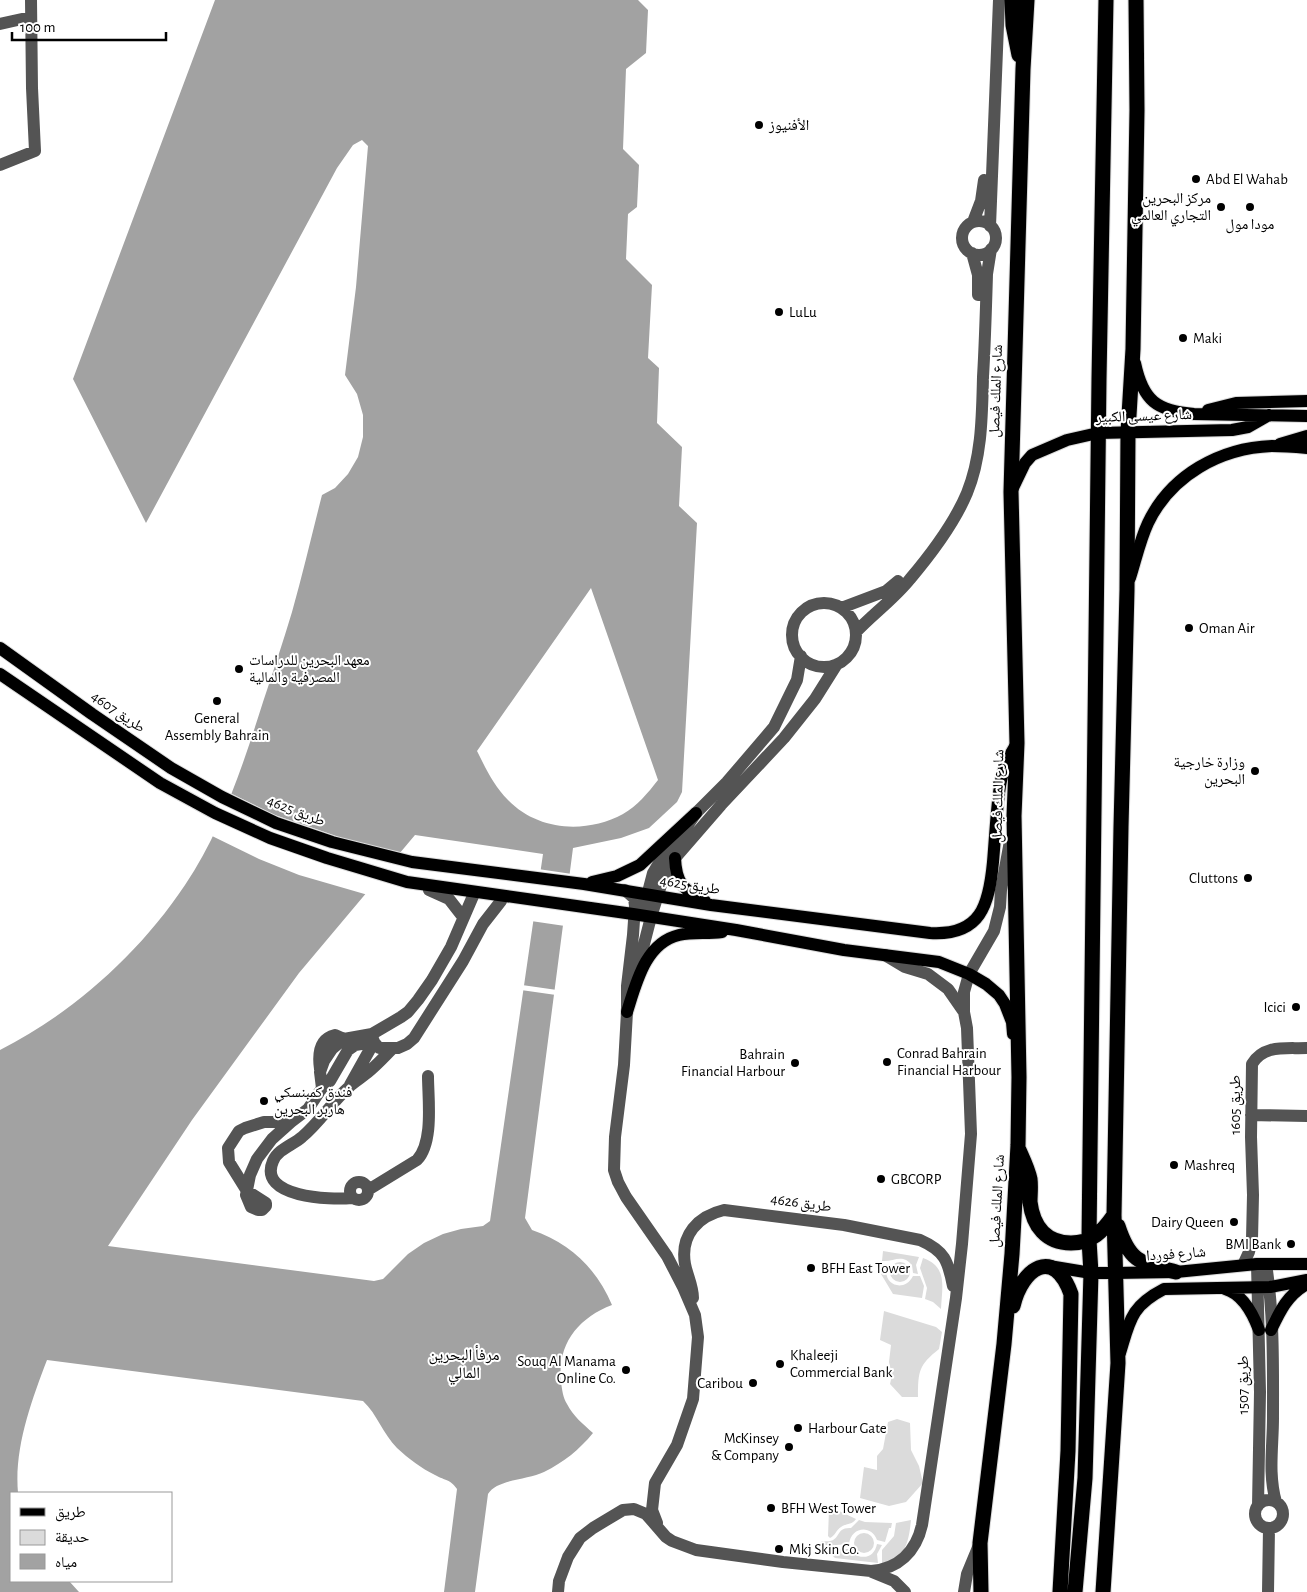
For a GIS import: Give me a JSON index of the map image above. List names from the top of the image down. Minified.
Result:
{"streets":{"highway":["شارع الملك فيصل"],"main road":["شارع عيسى الكبير","طريق 4607","طريق 4625","شارع فوردا"],"street":["طريق 1605","طريق 4626","طريق 1507"]},"crossings":[["شارع الملك فيصل","شارع عيسى الكبير"],["شارع الملك فيصل","طريق 4625"],["شارع الملك فيصل","طريق 4626"],["طريق 4607","طريق 4625"],["طريق 4625","طريق 4626"],["طريق 1605","شارع فوردا"],["شارع فوردا","طريق 1507"]],"districts":["مرفأ البحرين المالي"],"places":["الأفنيوز","Abd El Wahab","مركز البحرين التجاري العالمي","مودا مول","LuLu","Maki","Oman Air","معهد البحرين للدراسات المصرفية والمالية","General Assembly Bahrain","وزارة خارجية البحرين","Cluttons","Icici","Conrad Bahrain Financial Harbour","Bahrain Financial Harbour","فندق كمبنسكي هاربر البحرين","Mashreq","GBCORP","Dairy Queen","BMI Bank","BFH East Tower","Khaleeji Commercial Bank","Souq Al Manama Online Co.","Caribou","Harbour Gate","McKinsey & Company","BFH West Tower","Mkj Skin Co."],"legend":["طريق","حديقة","مياه"],"scale_bar":"100 m"}
